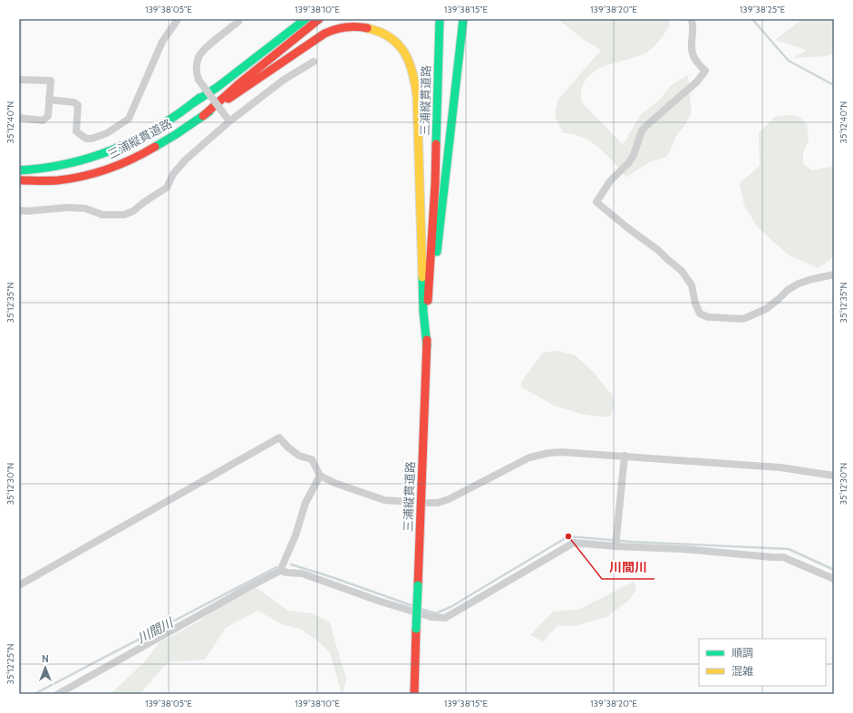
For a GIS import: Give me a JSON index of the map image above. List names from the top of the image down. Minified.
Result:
{"streets":{"main road":["三浦縦貫道路"]},"water":["川間川"],"places":["川間川"],"legend":["順調","混雑"],"north":"top","coordinates":["139°38'05\"E","139°38'10\"E","139°38'15\"E","139°38'20\"E","139°38'25\"E","35°12'40\"N","35°12'35\"N","35°12'30\"N","35°12'25\"N"]}
